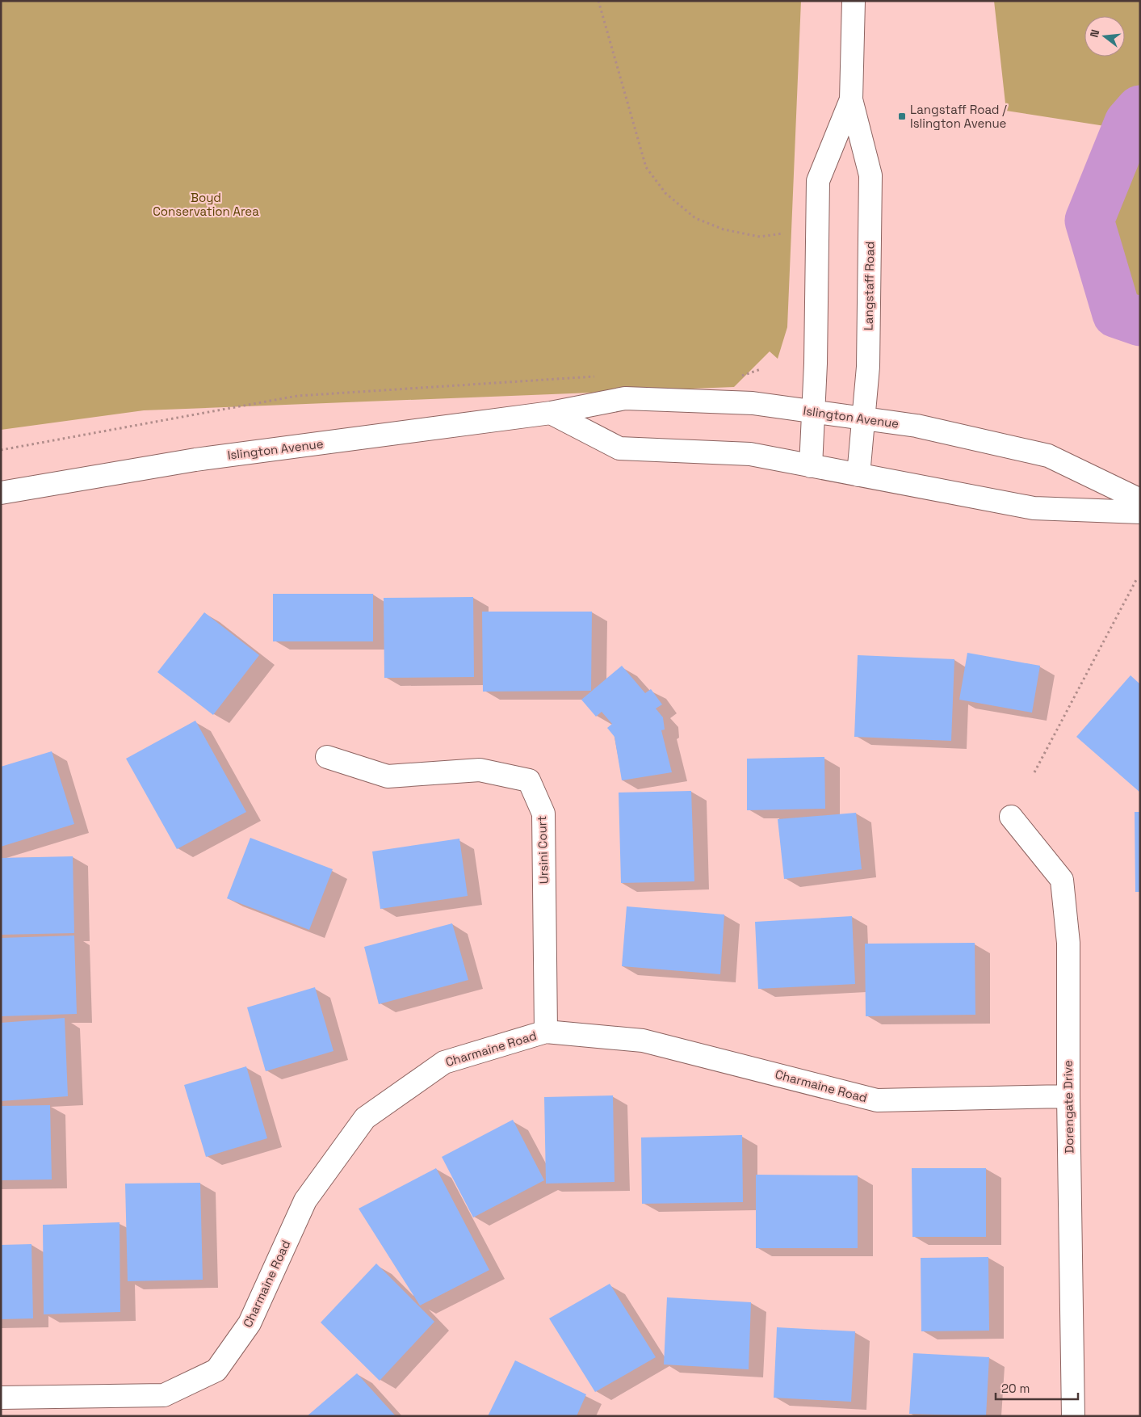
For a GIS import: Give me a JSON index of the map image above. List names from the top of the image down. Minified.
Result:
{"streets":{"main road":["Langstaff Road","Islington Avenue","Ursini Court","Charmaine Road","Dorengate Drive"]},"crossings":[["Langstaff Road","Islington Avenue"],["Ursini Court","Charmaine Road"],["Charmaine Road","Dorengate Drive"]],"parks":["Boyd Conservation Area"],"places":{"transit":["Langstaff Road / Islington Avenue"]},"scale_bar":"20 m","north":"left"}
